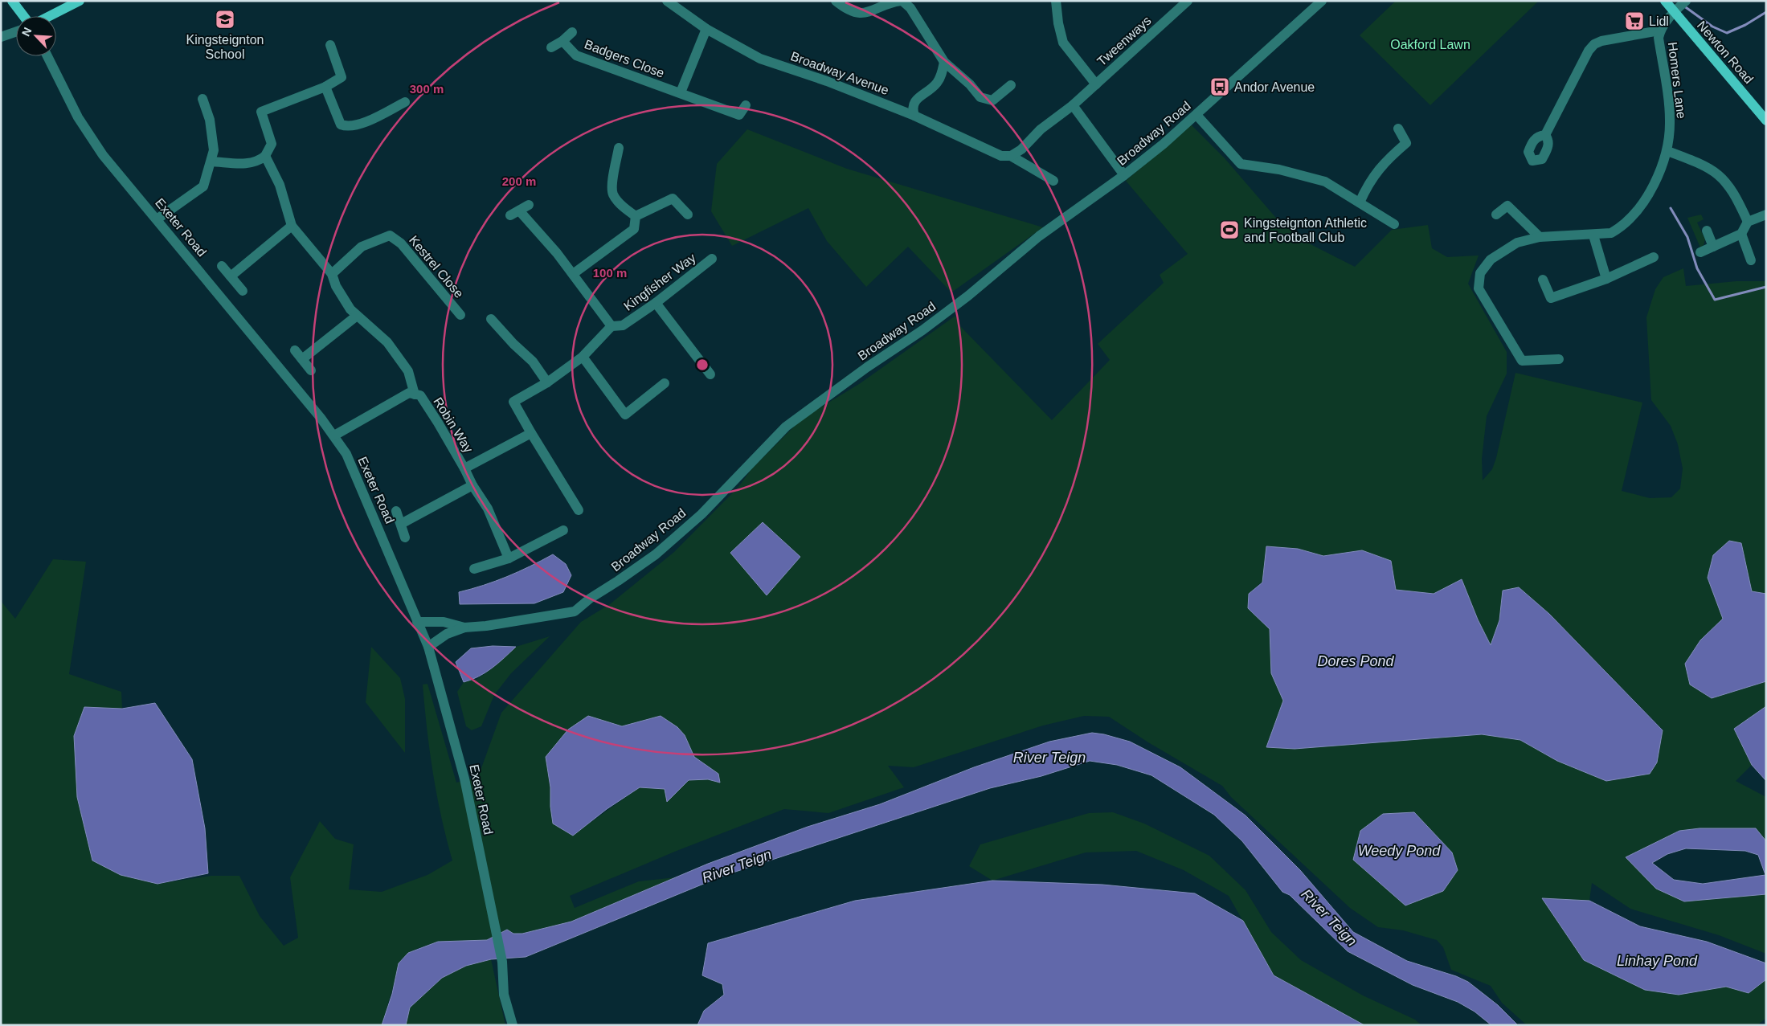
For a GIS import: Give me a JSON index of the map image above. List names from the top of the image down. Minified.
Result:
{"streets":{"main road":["Newton Road"],"street":["Tweenways","Badgers Close","Broadway Avenue","Homers Lane","Broadway Road","Exeter Road","Kestrel Close","Kingfisher Way","Robin Way"]},"crossings":[["Newton Road","Homers Lane"],["Broadway Road","Exeter Road"],["Exeter Road","Robin Way"]],"water":["Dores Pond","River Teign","Weedy Pond","Linhay Pond"],"parks":["Oakford Lawn"],"places":{"school or university":["Kingsteignton School"],"supermarket":["Lidl"],"bus stop":["Andor Avenue"],"sports":["Kingsteignton Athletic and Football Club"]},"north":"top left","rings":["300 m","200 m","100 m"]}
